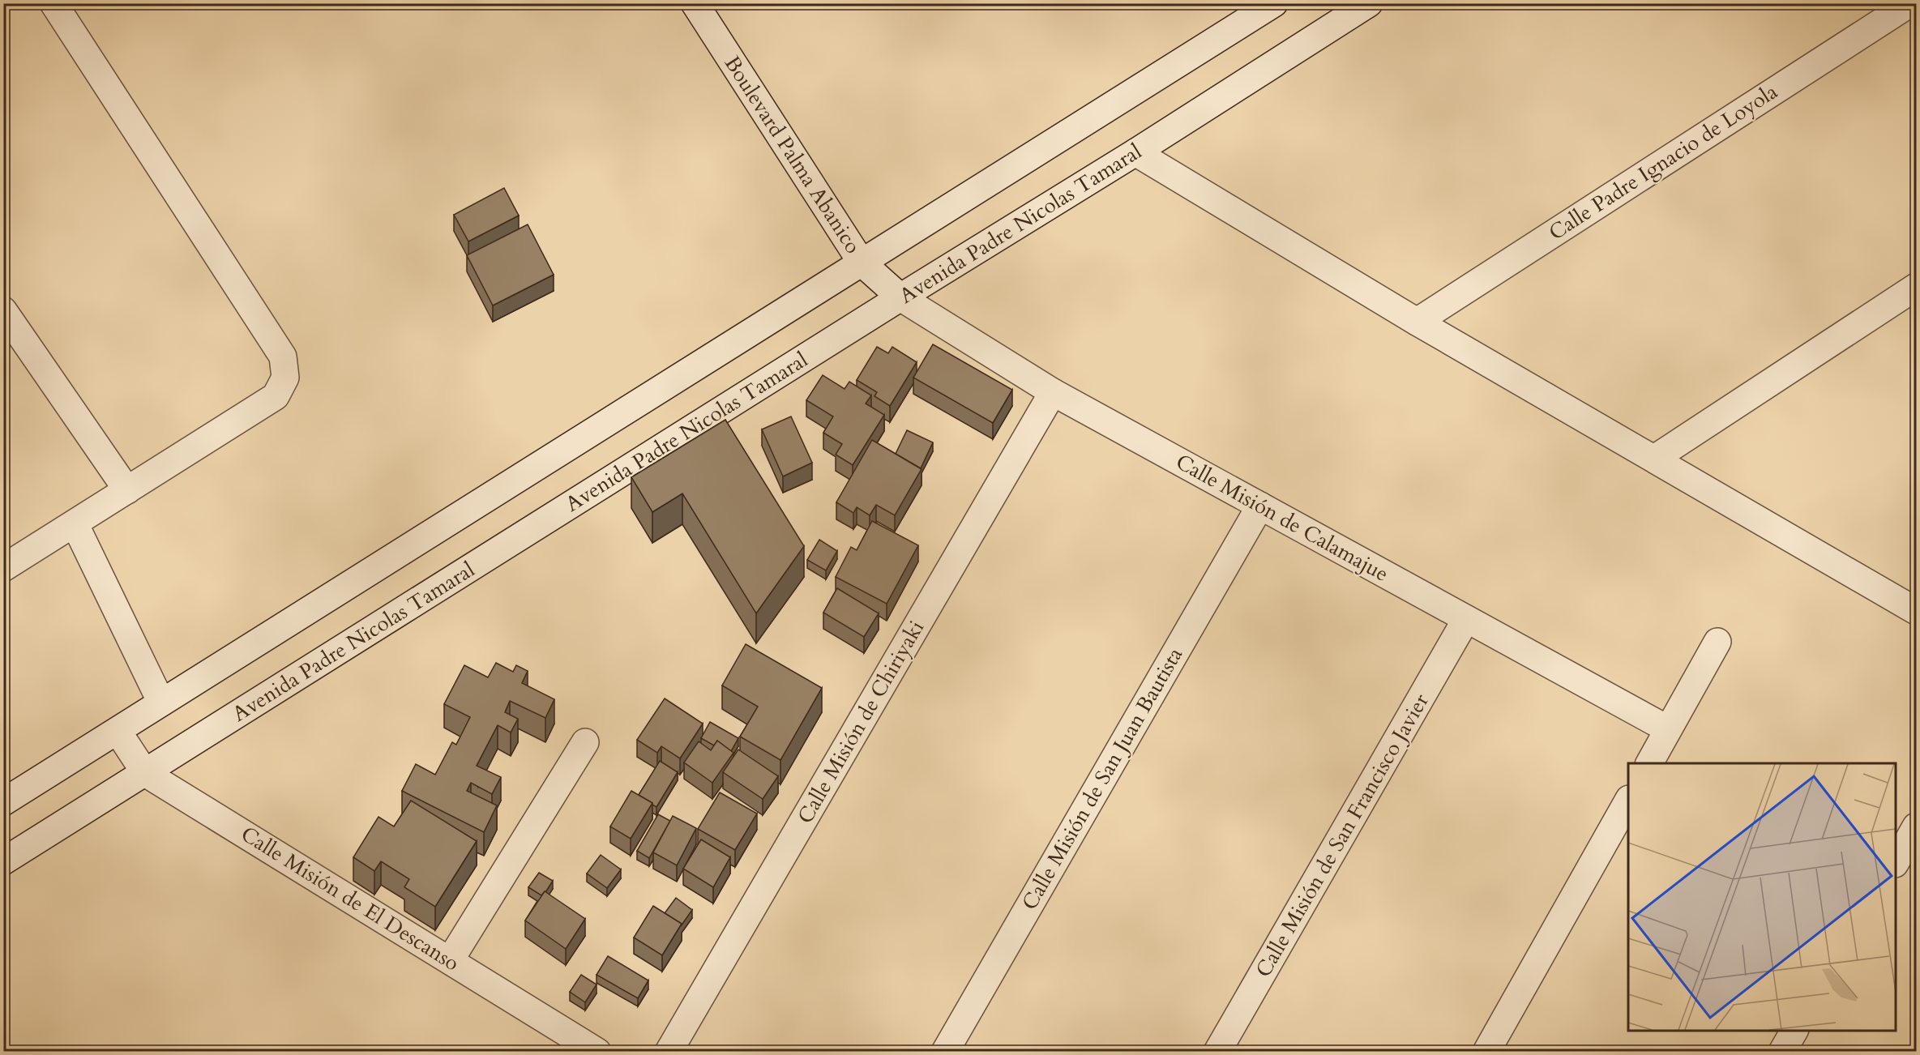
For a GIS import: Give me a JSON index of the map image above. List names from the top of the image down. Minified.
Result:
{"streets":{"street":["Boulevard Palma Abanico","Calle Padre Ignacio de Loyola","Avenida Padre Nicolas Tamaral","Calle Misión de Calamajue","Calle Misión de Chiriyaki","Calle Misión de San Juan Bautista","Calle Misión de San Francisco Javier","Calle Misión de El Descanso"]},"crossings":[["Boulevard Palma Abanico","Avenida Padre Nicolas Tamaral"],["Boulevard Palma Abanico","Calle Misión de Calamajue"],["Avenida Padre Nicolas Tamaral","Calle Misión de Calamajue"],["Avenida Padre Nicolas Tamaral","Calle Misión de El Descanso"],["Calle Misión de Calamajue","Calle Misión de Chiriyaki"],["Calle Misión de Calamajue","Calle Misión de San Juan Bautista"],["Calle Misión de Calamajue","Calle Misión de San Francisco Javier"]]}
